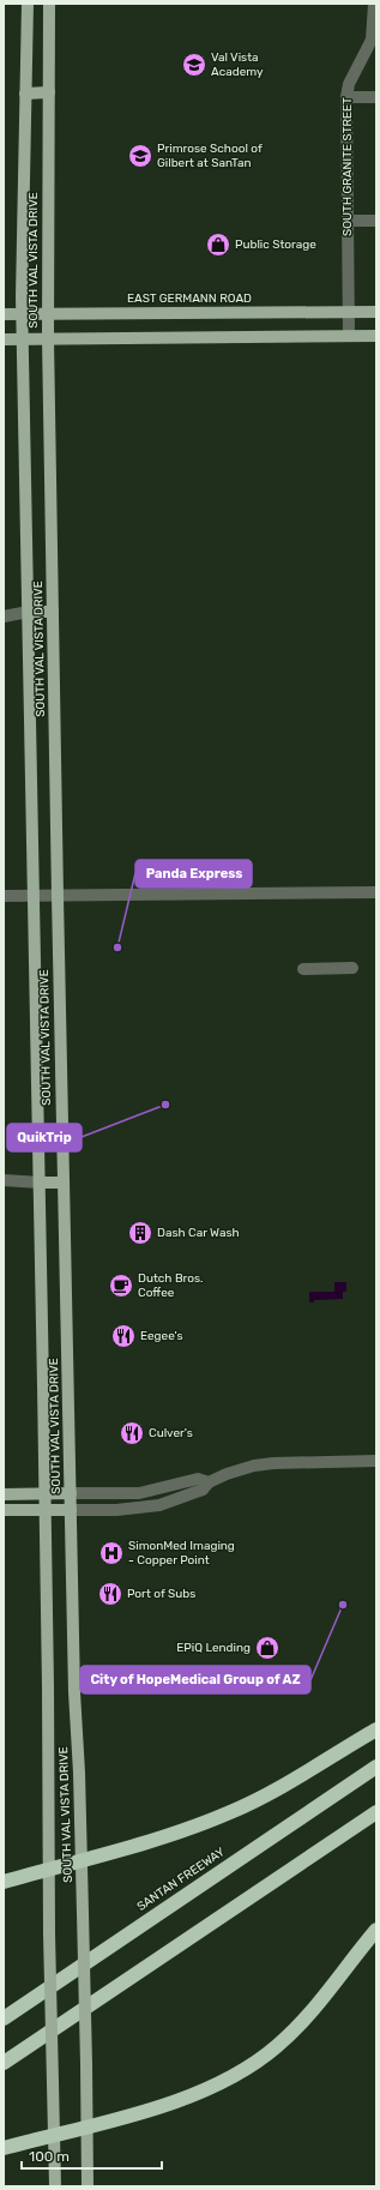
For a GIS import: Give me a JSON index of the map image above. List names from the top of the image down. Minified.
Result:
{"streets":{"highway":["SANTAN FREEWAY"],"main road":["SOUTH VAL VISTA DRIVE","EAST GERMANN ROAD"],"street":["SOUTH GRANITE STREET"]},"crossings":[["SOUTH GRANITE STREET","EAST GERMANN ROAD"],["SOUTH VAL VISTA DRIVE","EAST GERMANN ROAD"]],"places":{"school or university":["Val Vista Academy","Primrose School of Gilbert at SanTan"],"shop":["Public Storage","EPiQ Lending"],"other":["Panda Express","QuikTrip","City of HopeMedical Group of AZ"],"building":["Dash Car Wash"],"cafe":["Dutch Bros. Coffee"],"restaurant":["Eegee's","Culver's","Port of Subs"],"hospital":["SimonMed Imaging - Copper Point"]},"scale_bar":"100 m"}
